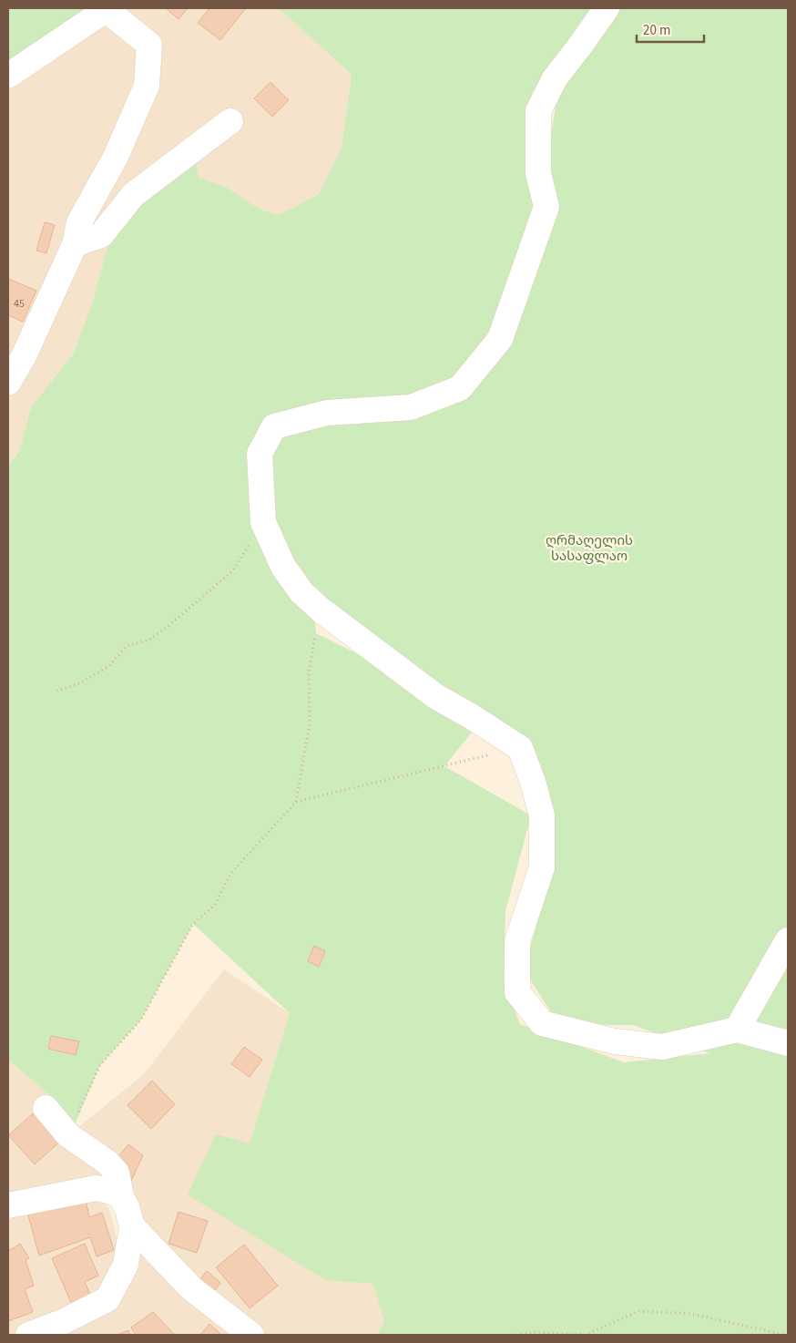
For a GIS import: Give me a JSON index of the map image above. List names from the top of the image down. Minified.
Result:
{"parks":["ღრმაღელის სასაფლაო"],"house_numbers":["45"],"scale_bar":"20 m"}
